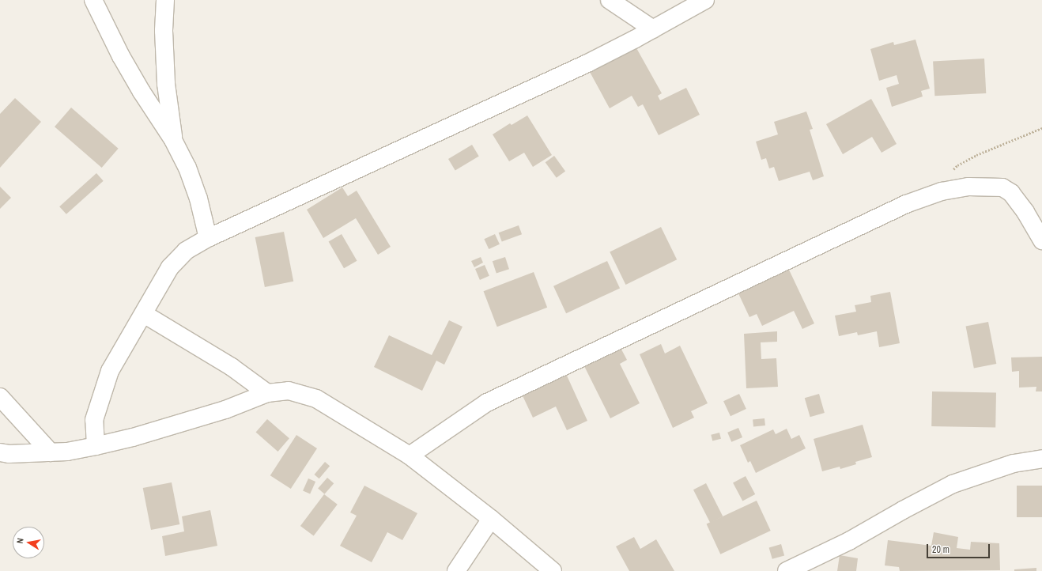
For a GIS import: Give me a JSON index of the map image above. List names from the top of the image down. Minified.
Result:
{"scale_bar":"20 m","north":"left"}
